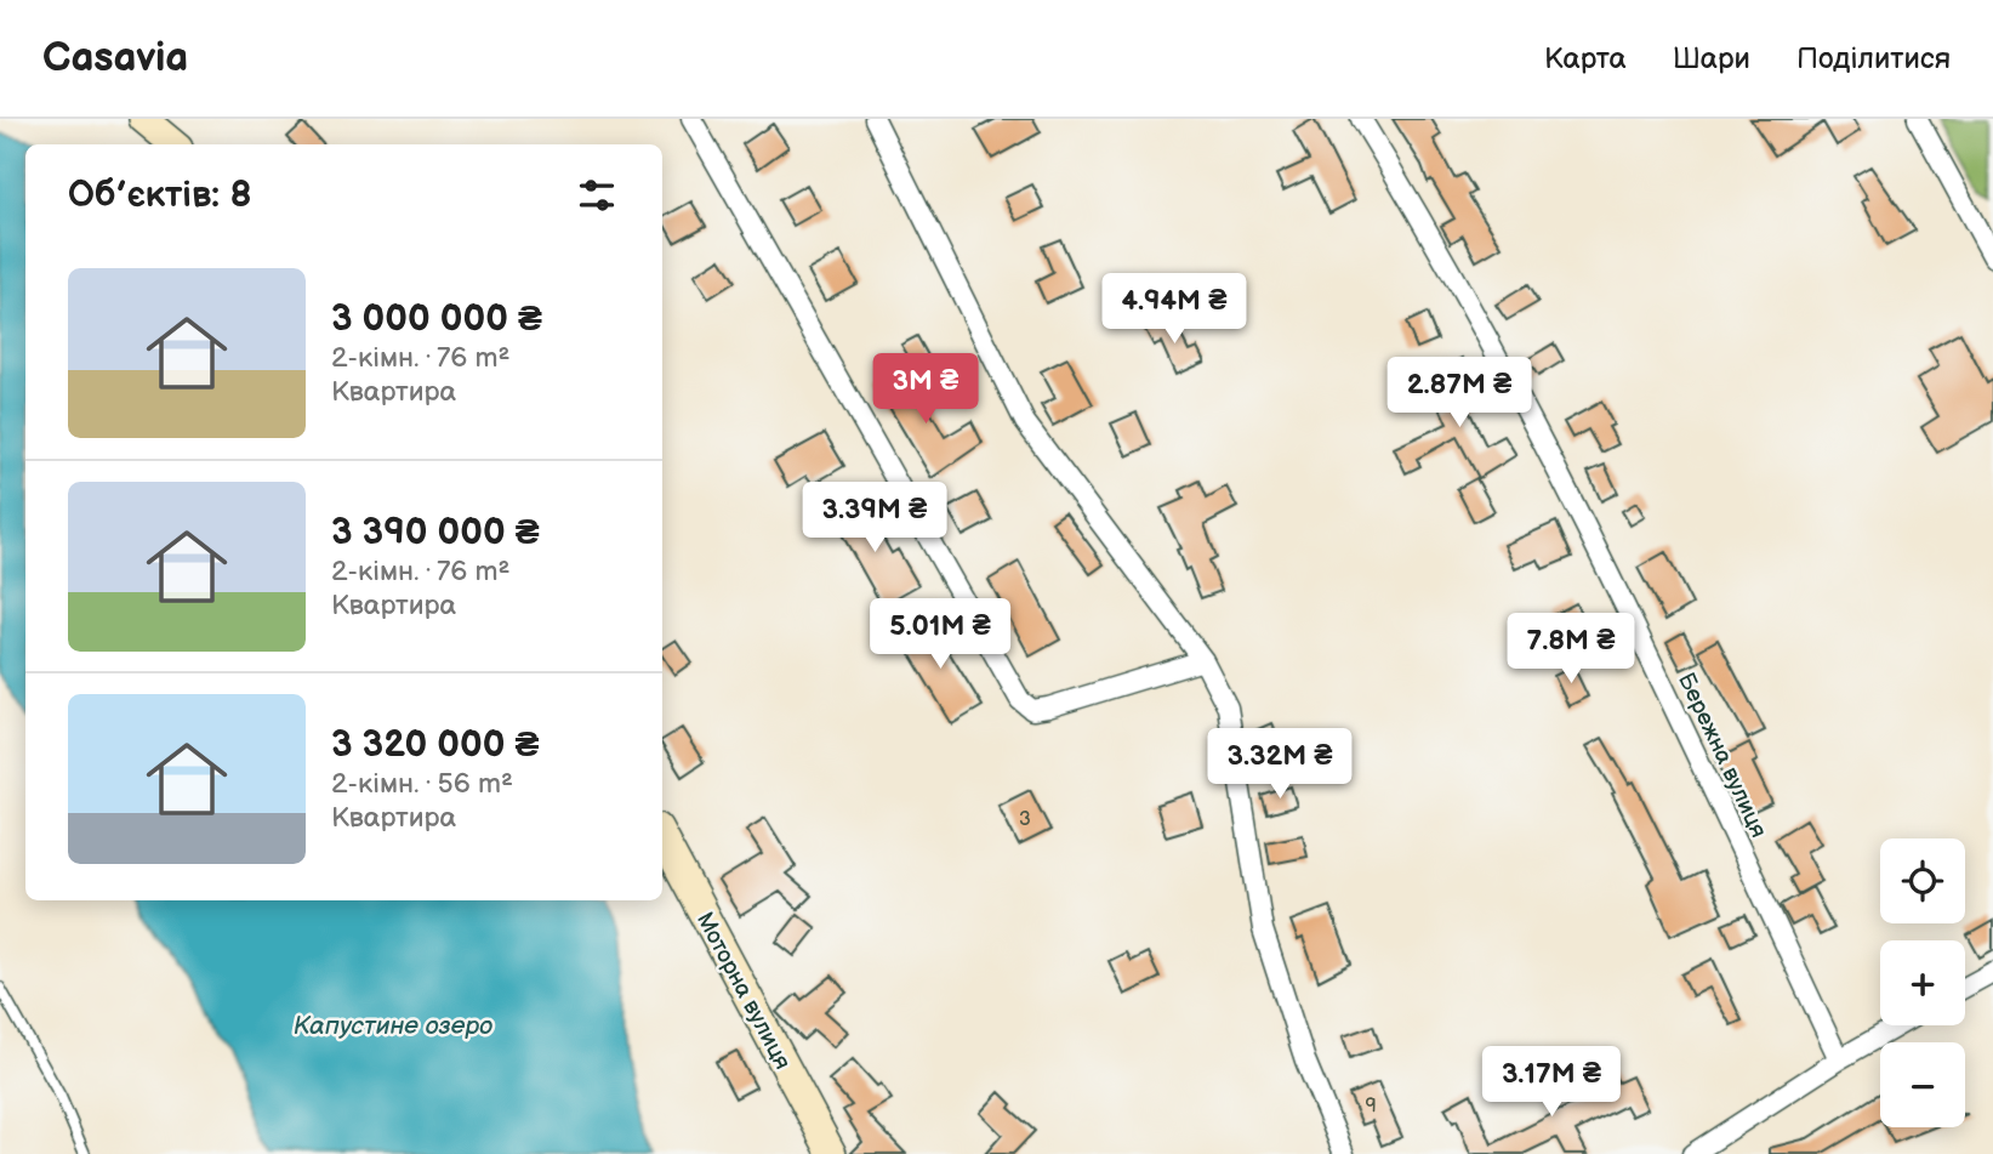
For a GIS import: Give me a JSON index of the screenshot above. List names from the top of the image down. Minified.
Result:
{"streets":{"street":["Бережна вулиця","Моторна вулиця"]},"water":["Капустине озеро"],"house_numbers":["3","9"],"page":{"header":"Casavia","nav":["Карта","Шари","Поділитися"],"heading":"Об’єктів: 8","list":[{"name":"3 000 000 ₴","note":"2-кімн. · 76 m² · Квартира"},{"name":"3 390 000 ₴","note":"2-кімн. · 76 m² · Квартира"},{"name":"3 320 000 ₴","note":"2-кімн. · 56 m² · Квартира"}],"price":["4.94M ₴","3M ₴","2.87M ₴","3.39M ₴","5.01M ₴","7.8M ₴","3.32M ₴","3.17M ₴"],"map_buttons":["+","−"]}}
